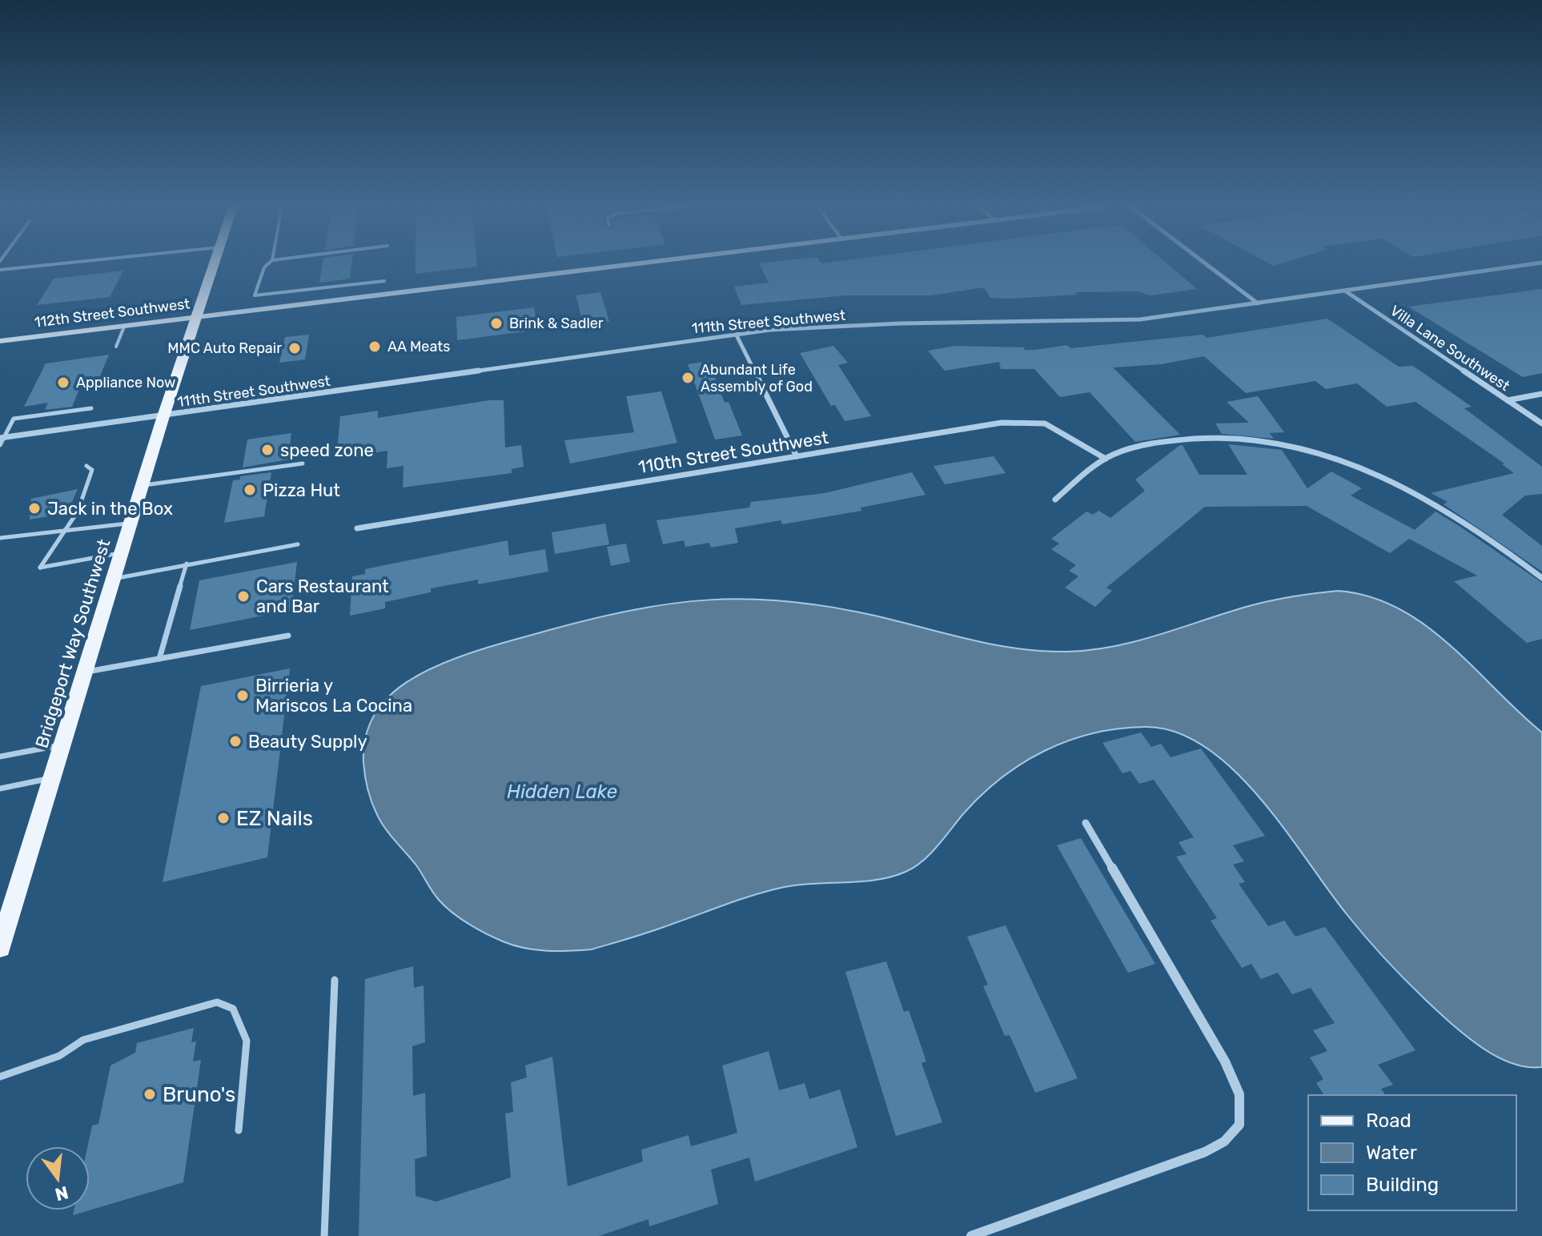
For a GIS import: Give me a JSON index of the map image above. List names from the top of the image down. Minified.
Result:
{"streets":{"main road":["Bridgeport Way Southwest"],"street":["112th Street Southwest","111th Street Southwest","Villa Lane Southwest","110th Street Southwest"]},"crossings":[["112th Street Southwest","Bridgeport Way Southwest"],["111th Street Southwest","Villa Lane Southwest"],["111th Street Southwest","Bridgeport Way Southwest"]],"water":["Hidden Lake"],"places":["Brink & Sadler","AA Meats","MMC Auto Repair","Abundant Life Assembly of God","Appliance Now","speed zone","Pizza Hut","Jack in the Box","Cars Restaurant and Bar","Birrieria y Mariscos La Cocina","Beauty Supply","EZ Nails","Bruno's"],"legend":["Road","Water","Building"],"north":"bottom"}
